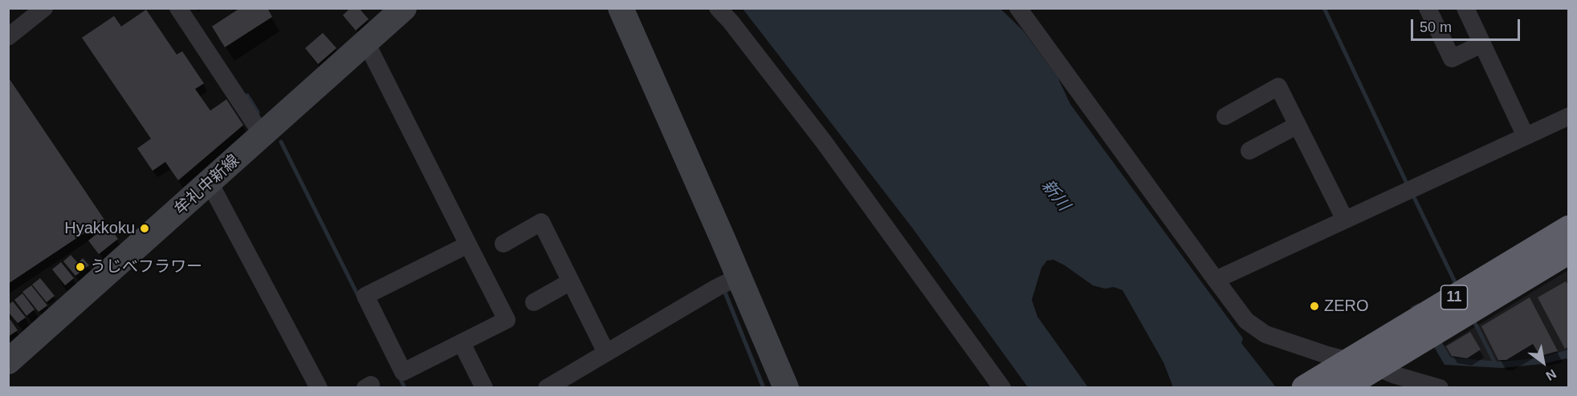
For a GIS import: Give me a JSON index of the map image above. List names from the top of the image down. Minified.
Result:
{"streets":{"highway":["11"],"main road":["牟礼中新線"]},"water":["新川"],"places":["Hyakkoku","うじべフラワー","ZERO"],"scale_bar":"50 m","north":"bottom right"}
